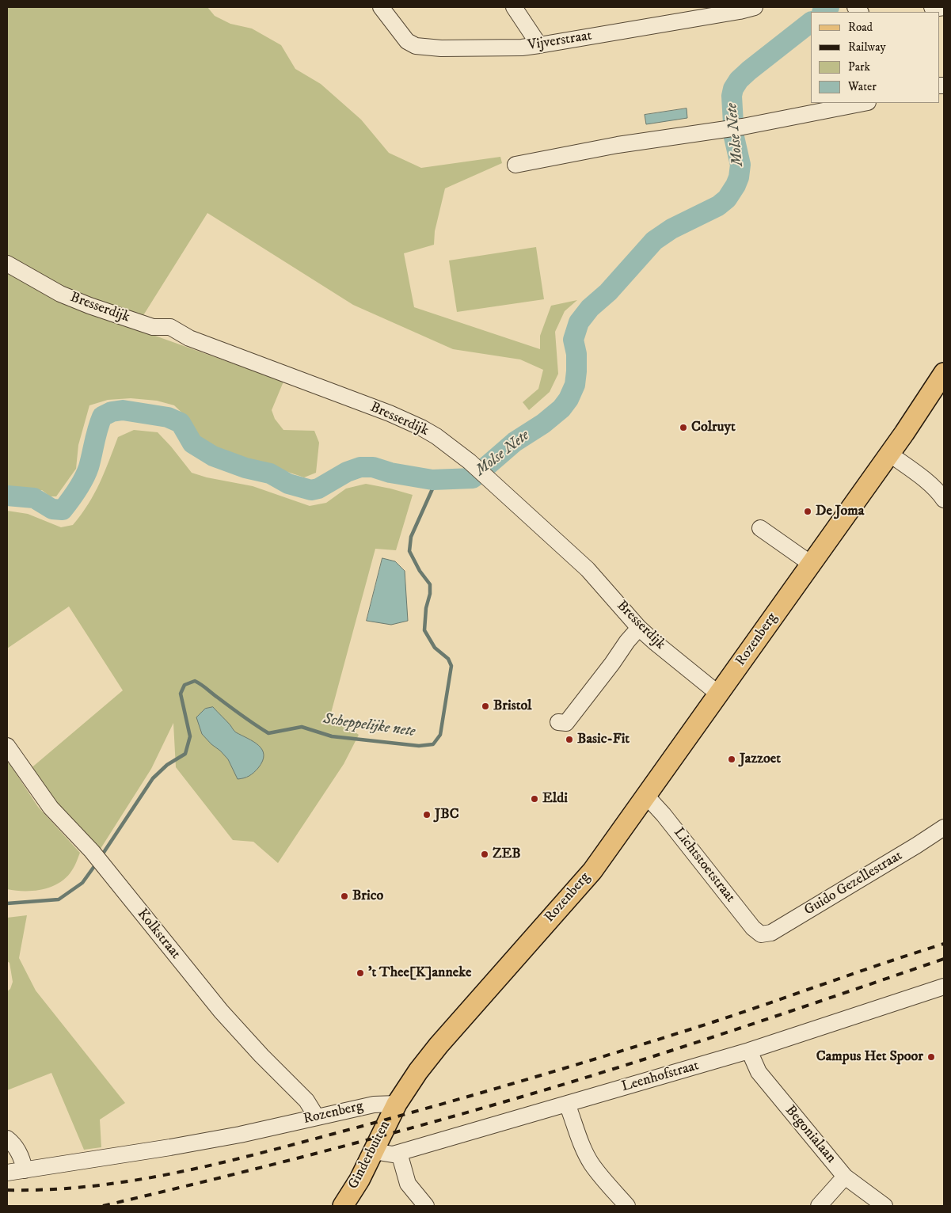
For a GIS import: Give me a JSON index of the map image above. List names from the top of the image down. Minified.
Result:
{"streets":{"main road":["Rozenberg","Ginderbuiten"],"street":["Vijverstraat","Bresserdijk","Lichtstoetstraat","Guido Gezellestraat","Kolkstraat","Leenhofstraat","Begonialaan"]},"crossings":[["Bresserdijk","Rozenberg"],["Rozenberg","Lichtstoetstraat"],["Rozenberg","Kolkstraat"],["Rozenberg","Ginderbuiten"],["Lichtstoetstraat","Guido Gezellestraat"],["Leenhofstraat","Begonialaan"],["Leenhofstraat","Ginderbuiten"]],"water":["Molse Nete","Scheppelijke nete"],"places":["Colruyt","De Joma","Bristol","Basic-Fit","Jazzoet","Eldi","JBC","ZEB","Brico","'t Thee[K]anneke","Campus Het Spoor"],"legend":["Road","Railway","Park","Water"]}
